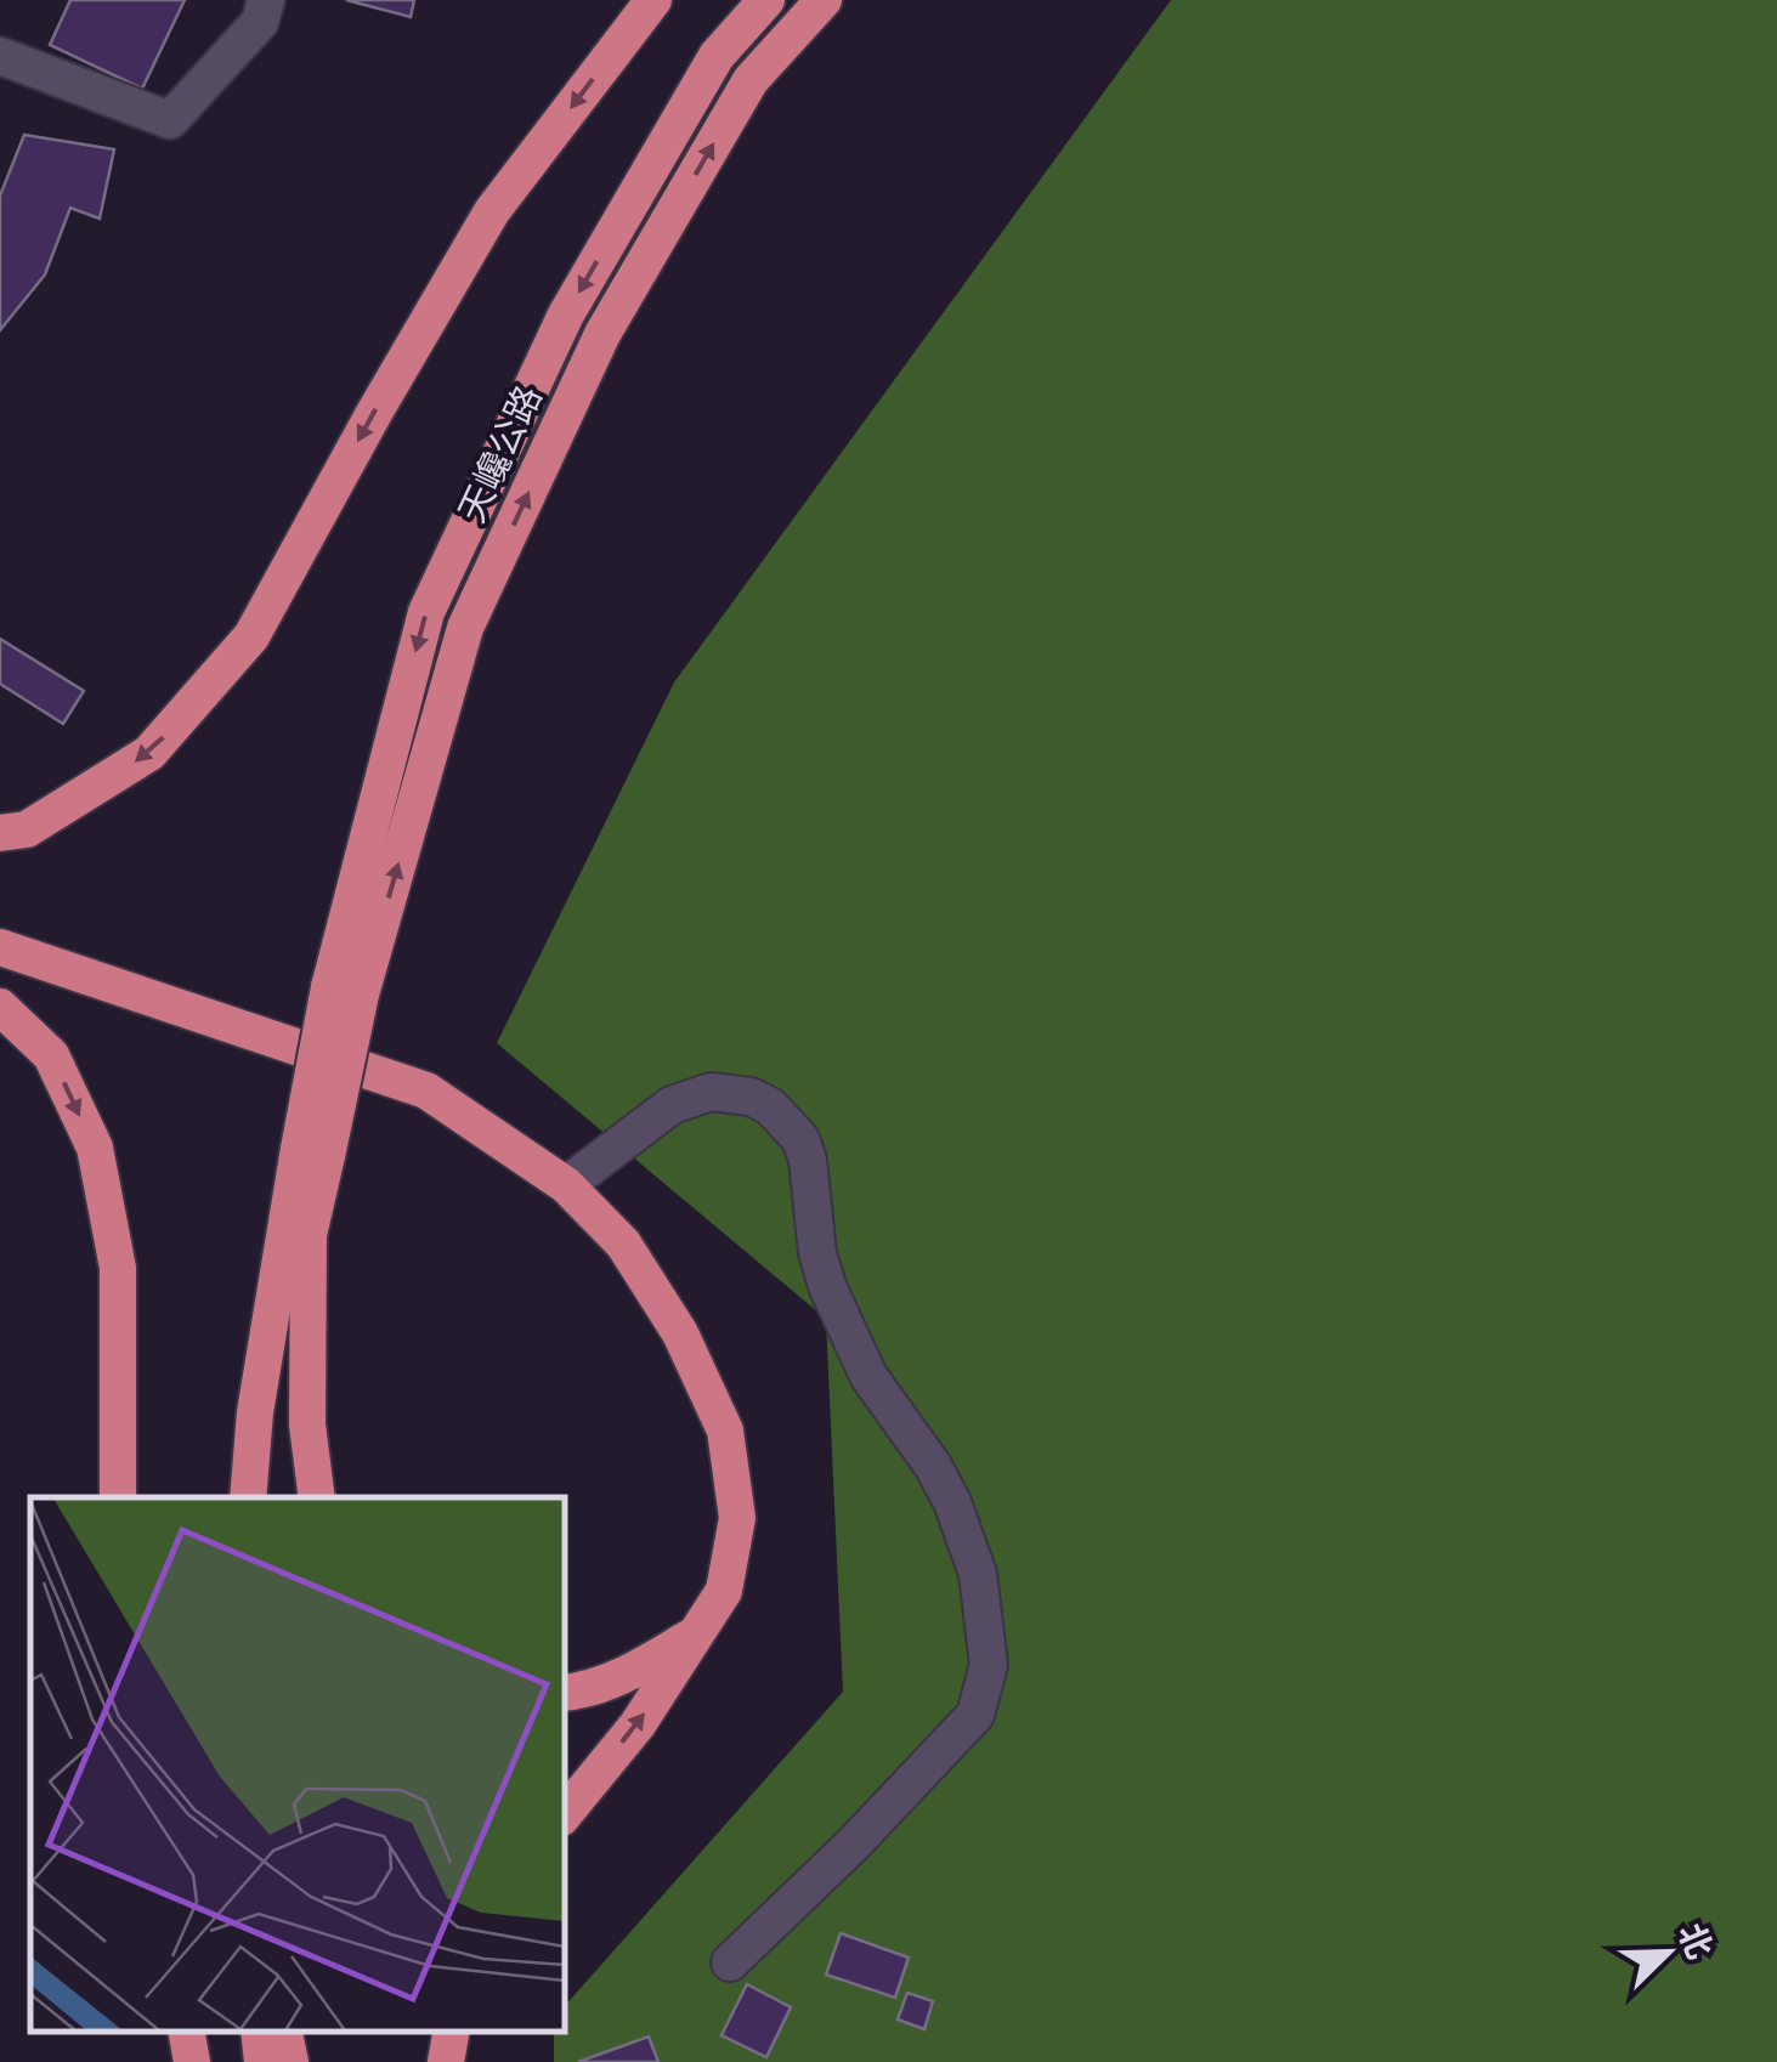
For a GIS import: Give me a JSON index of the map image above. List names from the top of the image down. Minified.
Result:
{"streets":{"highway":["天巉公路"]},"north":"top right"}
